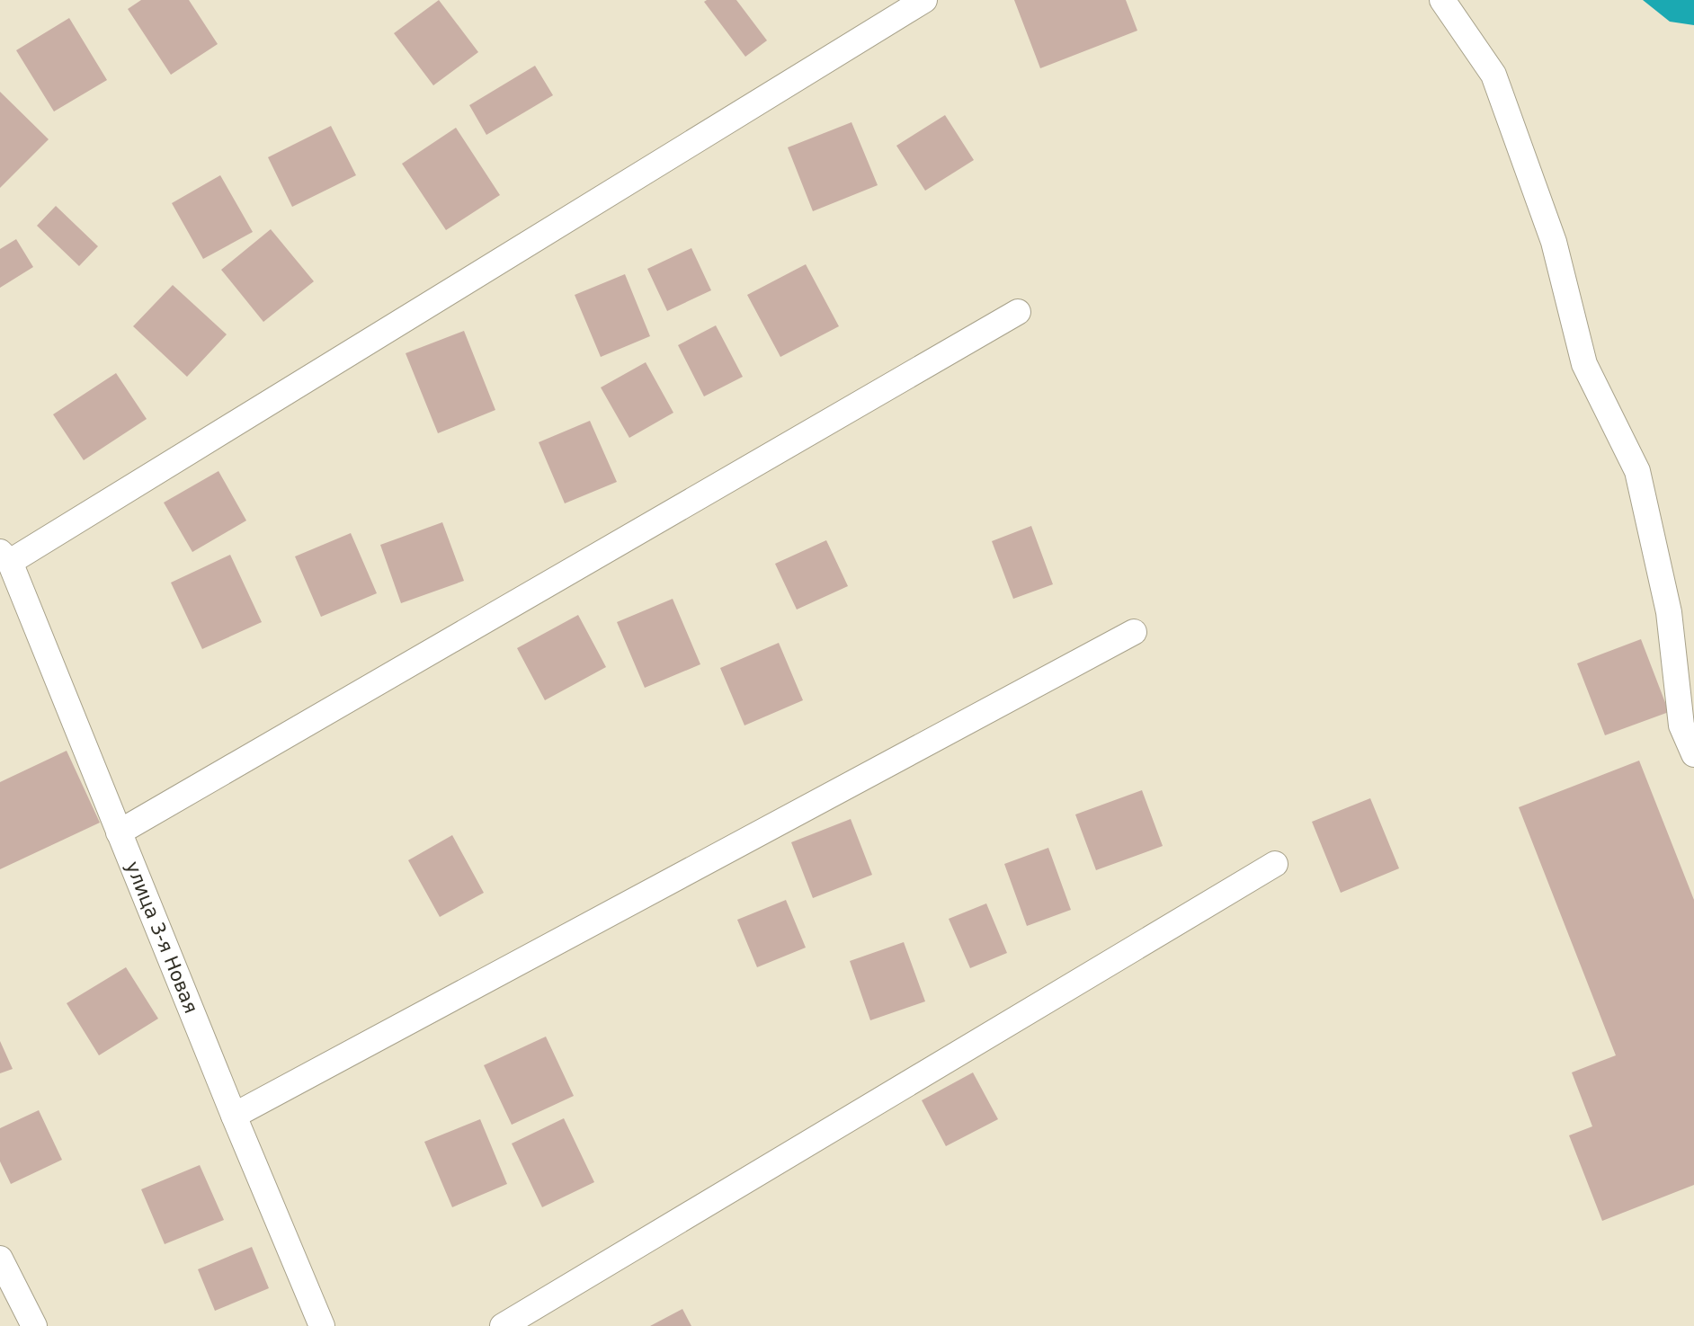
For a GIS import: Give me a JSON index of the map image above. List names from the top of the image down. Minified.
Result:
{"streets":{"street":["улица 3-я Новая"]}}
